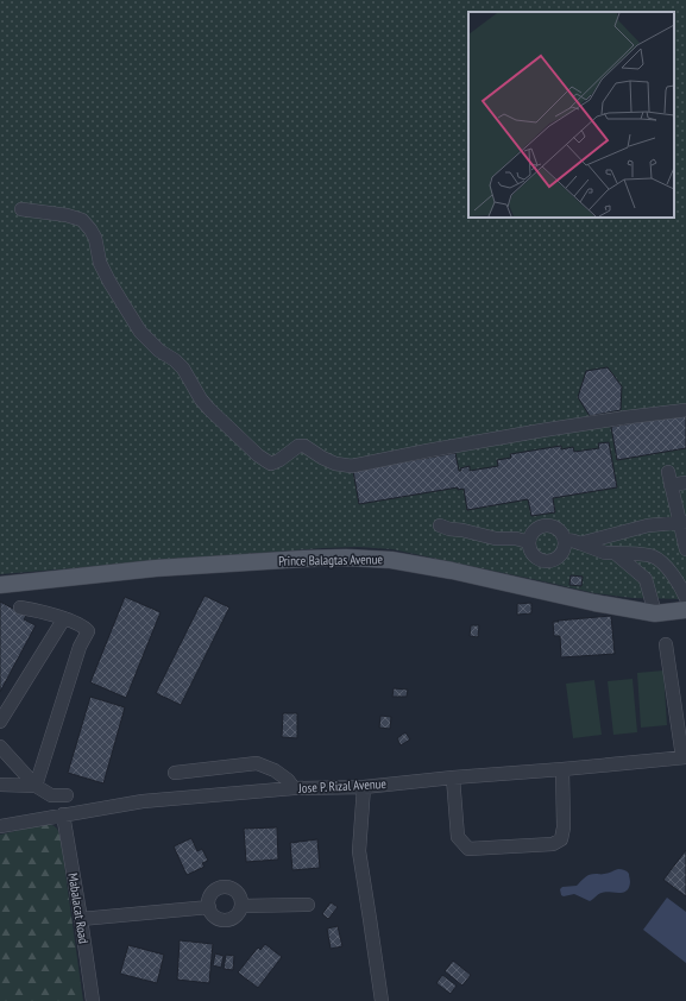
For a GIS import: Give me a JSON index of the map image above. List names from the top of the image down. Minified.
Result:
{"streets":{"main road":["Prince Balagtas Avenue"],"street":["Jose P. Rizal Avenue","Mabalacat Road"]},"crossings":[["Jose P. Rizal Avenue","Mabalacat Road"]]}
